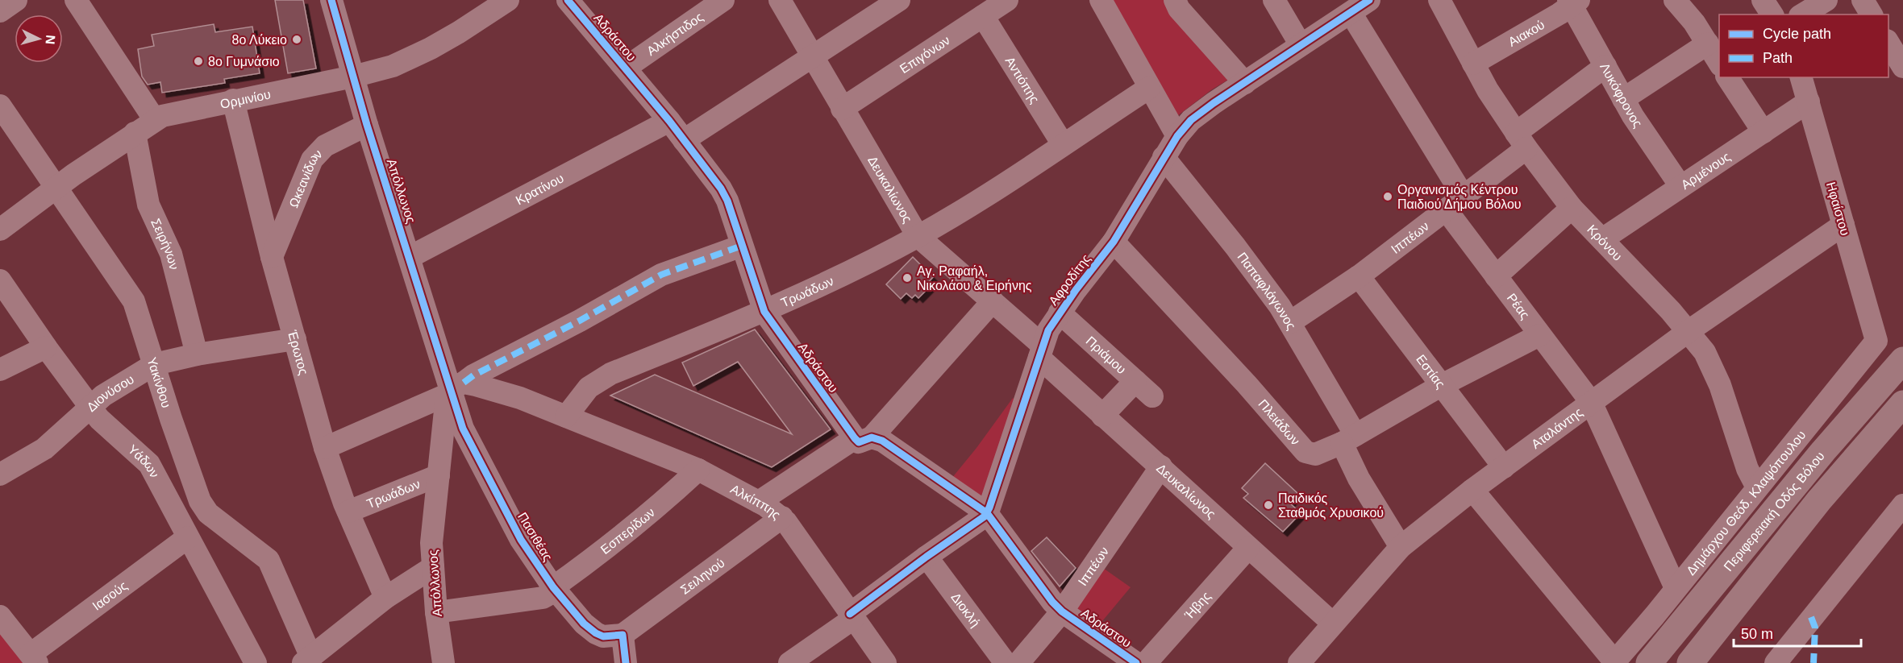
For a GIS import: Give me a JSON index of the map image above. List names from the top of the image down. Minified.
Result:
{"streets":{"main road":["Περιφερειακή Οδός Βόλου"],"street":["Αιακού","Αλκήστιδος","Αδράστου","Επιγόνων","Αντιόπης","Λυκόφρoνος","Ορμινίου","Αρμένους","Ωκεανίδων","Κρατίνου","Δευκαλίωνος","Απόλλωνος","Ηφαίστου","Ιππέων","Κρόνου","Σειρήνων","Αφροδίτης","Παπαφλάγωνος","Τρωάδων","Ρέας","Έρωτος","Πριάμου","Εστίας","Υακίνθου","Διονύσου","Πλειάδων","Αταλάντης","Υάδων","Αλκίππης","Δημάρχου Θεόδ. Κλαψόπουλου","Εσπερίδων","Πασιθέας","Σειληνού","Ιασούς","Ήβης","Διοκλή"]},"crossings":[["Αιακού","Λυκόφρoνος"],["Αιακού","Κρόνου"],["Αλκήστιδος","Αδράστου"],["Αδράστου","Κρατίνου"],["Αδράστου","Ιππέων"],["Αδράστου","Αφροδίτης"],["Αδράστου","Τρωάδων"],["Επιγόνων","Αντιόπης"],["Επιγόνων","Δευκαλίωνος"],["Αντιόπης","Τρωάδων"],["Λυκόφρoνος","Αρμένους"],["Λυκόφρoνος","Ιππέων"],["Ορμινίου","Απόλλωνος"],["Ορμινίου","Σειρήνων"],["Ορμινίου","Έρωτος"],["Ορμινίου","Υακίνθου"],["Αρμένους","Ηφαίστου"],["Αρμένους","Κρόνου"],["Ωκεανίδων","Απόλλωνος"],["Ωκεανίδων","Έρωτος"],["Κρατίνου","Απόλλωνος"],["Δευκαλίωνος","Ιππέων"],["Δευκαλίωνος","Αφροδίτης"],["Δευκαλίωνος","Τρωάδων"],["Δευκαλίωνος","Αταλάντης"],["Δευκαλίωνος","Ήβης"],["Απόλλωνος","Τρωάδων"],["Απόλλωνος","Εσπερίδων"],["Απόλλωνος","Πασιθέας"],["Ηφαίστου","Αταλάντης"],["Ηφαίστου","Δημάρχου Θεόδ. Κλαψόπουλου"],["Ιππέων","Κρόνου"],["Ιππέων","Παπαφλάγωνος"],["Ιππέων","Ρέας"],["Ιππέων","Εστίας"],["Κρόνου","Αταλάντης"],["Κρόνου","Δημάρχου Θεόδ. Κλαψόπουλου"],["Σειρήνων","Διονύσου"],["Αφροδίτης","Παπαφλάγωνος"],["Αφροδίτης","Ρέας"],["Αφροδίτης","Πριάμου"],["Αφροδίτης","Πλειάδων"],["Παπαφλάγωνος","Πλειάδων"],["Παπαφλάγωνος","Αταλάντης"],["Τρωάδων","Έρωτος"],["Τρωάδων","Αλκίππης"],["Ρέας","Πλειάδων"],["Ρέας","Αταλάντης"],["Ρέας","Δημάρχου Θεόδ. Κλαψόπουλου"],["Έρωτος","Διονύσου"],["Εστίας","Πλειάδων"],["Εστίας","Αταλάντης"],["Υακίνθου","Διονύσου"],["Διονύσου","Υάδων"],["Υάδων","Ιασούς"],["Αλκίππης","Εσπερίδων"],["Αλκίππης","Σειληνού"],["Εσπερίδων","Πασιθέας"],["Πασιθέας","Σειληνού"]],"places":["8ο Λύκειο","8ο Γυμνάσιο","Οργανισμός Κέντρου Παιδιού Δήμου Βόλου","Αγ. Ραφαήλ, Νικολάου & Ειρήνης","Παιδικός Σταθμός Χρυσικού"],"legend":["Cycle path","Path"],"scale_bar":"50 m","north":"right"}
